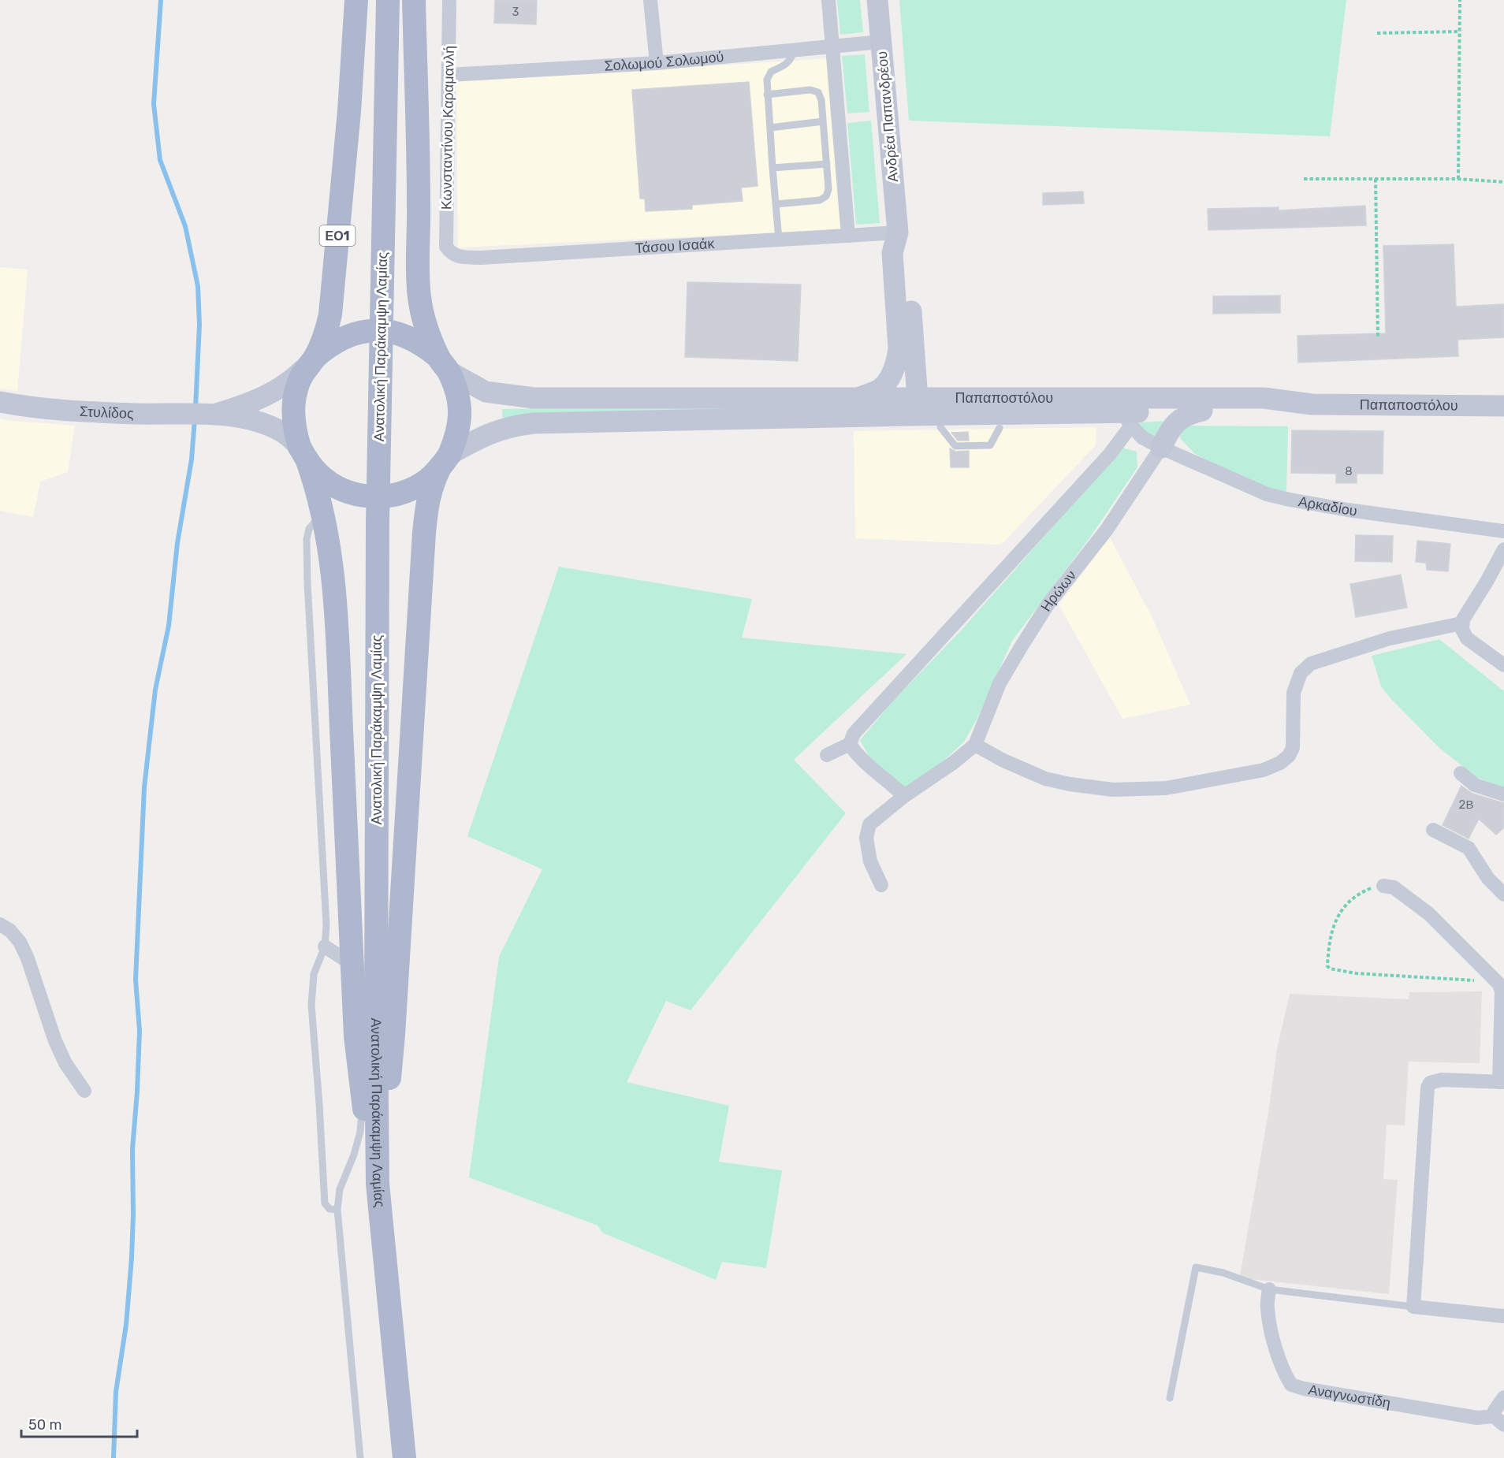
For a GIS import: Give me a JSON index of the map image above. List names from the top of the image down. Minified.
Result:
{"streets":{"main road":["Ανδρέα Παπανδρέου","ΕΟ1","Ανατολική Παράκαμψη Λαμίας","Παπαποστόλου","Στυλίδος"],"street":["Σολωμού Σολωμού","Κωνσταντίνου Καραμανλή","Τάσου Ισαάκ","Αρκαδίου","Ηρώων","Αναγνωστίδη"]},"crossings":[["Σολωμού Σολωμού","Ανδρέα Παπανδρέου"],["Σολωμού Σολωμού","Κωνσταντίνου Καραμανλή"],["Ανδρέα Παπανδρέου","Τάσου Ισαάκ"],["Ανδρέα Παπανδρέου","Παπαποστόλου"],["Κωνσταντίνου Καραμανλή","Τάσου Ισαάκ"],["ΕΟ1","Παπαποστόλου"],["ΕΟ1","Στυλίδος"],["Παπαποστόλου","Στυλίδος"],["Παπαποστόλου","Αρκαδίου"],["Αρκαδίου","Ηρώων"]],"house_numbers":["3","8","2Β"],"scale_bar":"50 m"}
